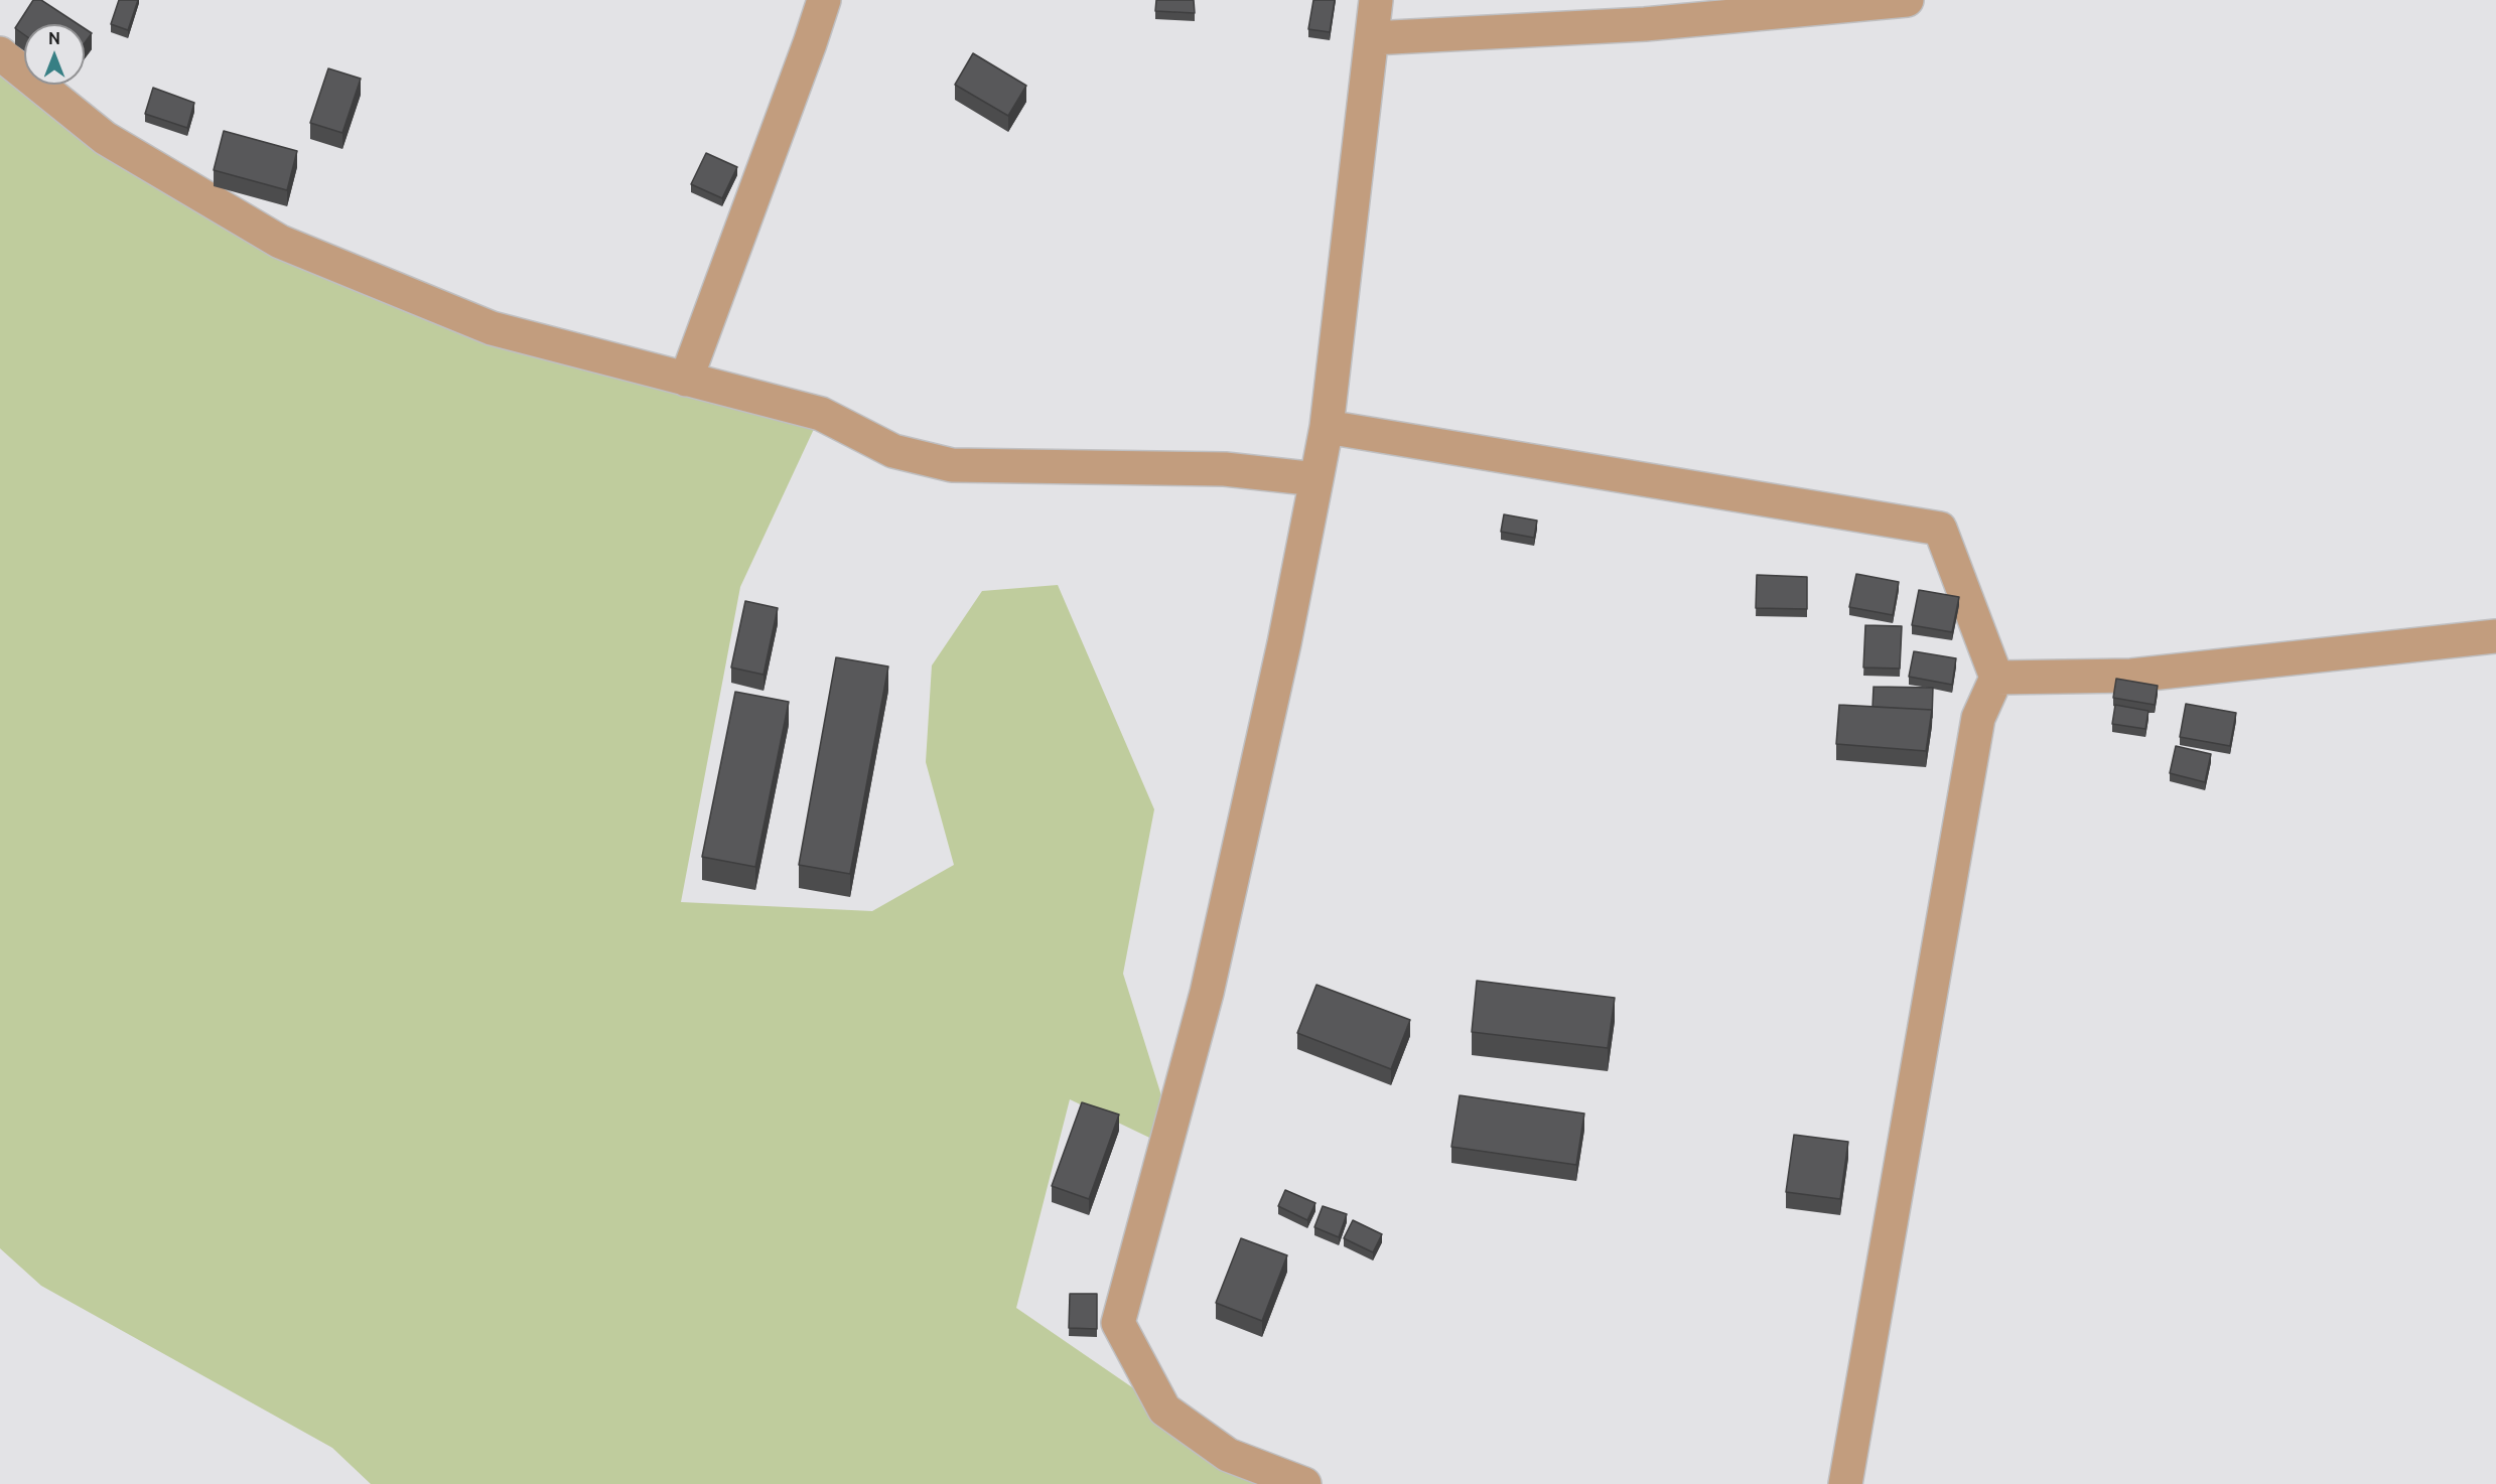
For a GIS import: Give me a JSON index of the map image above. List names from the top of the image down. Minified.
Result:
{"north":"top"}
